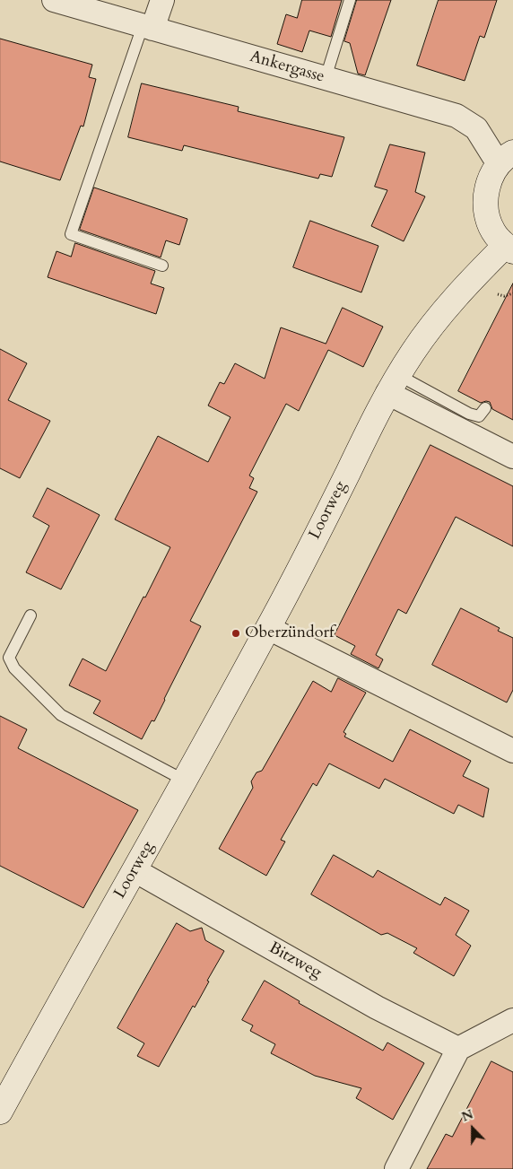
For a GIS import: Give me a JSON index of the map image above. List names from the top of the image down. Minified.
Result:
{"streets":{"street":["Ankergasse","Loorweg","Bitzweg"]},"crossings":[["Loorweg","Bitzweg"]],"places":["Oberzündorf"],"north":"top"}
